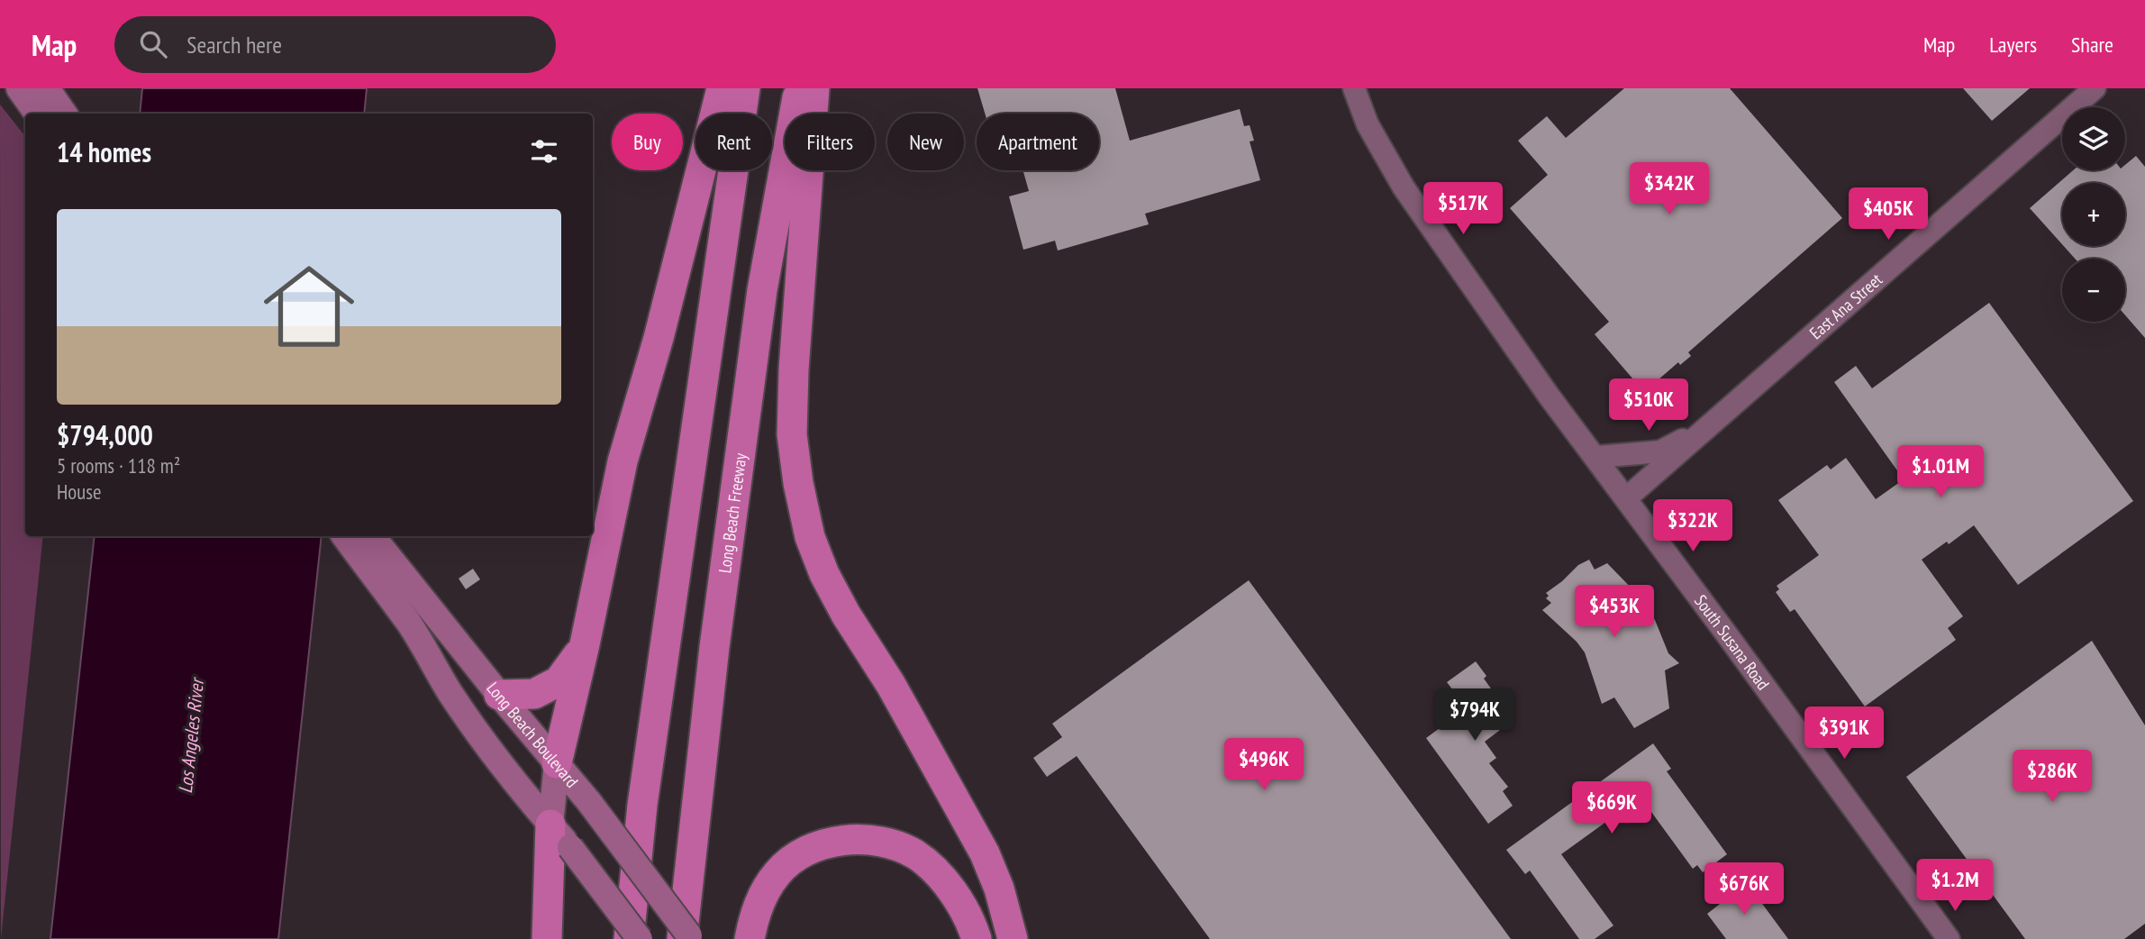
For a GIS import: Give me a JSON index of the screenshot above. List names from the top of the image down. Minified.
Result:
{"streets":{"highway":["Long Beach Freeway"],"main road":["Long Beach Boulevard"],"street":["East Ana Street","South Susana Road"]},"crossings":[["East Ana Street","South Susana Road"],["Long Beach Freeway","Long Beach Boulevard"]],"water":["Los Angeles River"],"page":{"header":"Map","search":"Search here","nav":["Map","Layers","Share"],"map_buttons":["+","−"],"chip":["Buy","Rent","Filters","New","Apartment"],"heading":"14 homes","price":["$342K","$517K","$405K","$510K","$1.01M","$322K","$453K","$794K","$391K","$496K","$286K","$669K","$1.2M","$676K"],"list":[{"name":"$794,000","note":"5 rooms · 118 m² · House"}]}}
